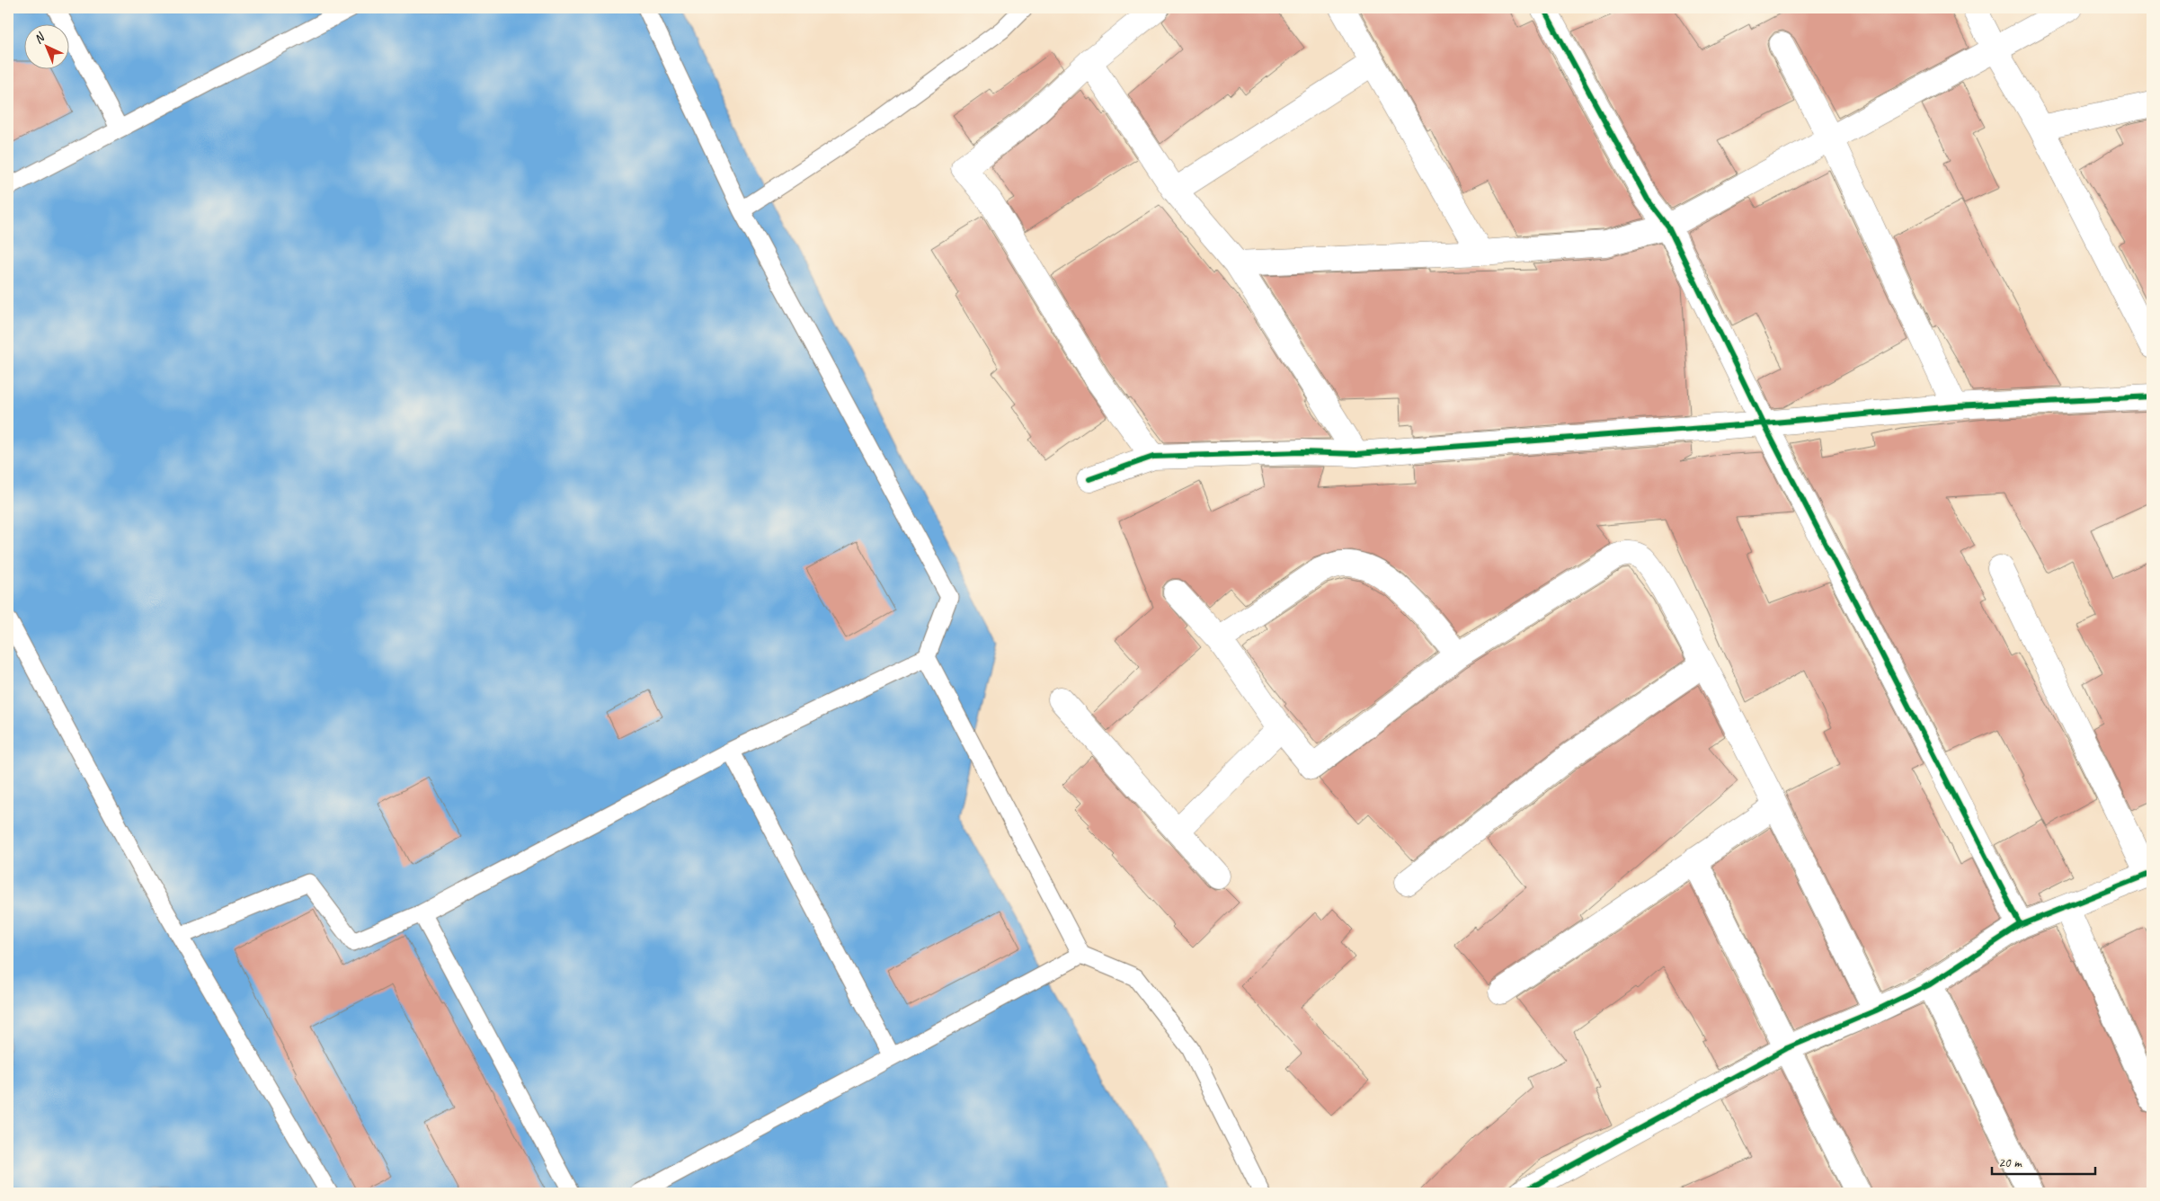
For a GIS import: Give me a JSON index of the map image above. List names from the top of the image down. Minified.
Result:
{"scale_bar":"20 m","north":"top left"}
